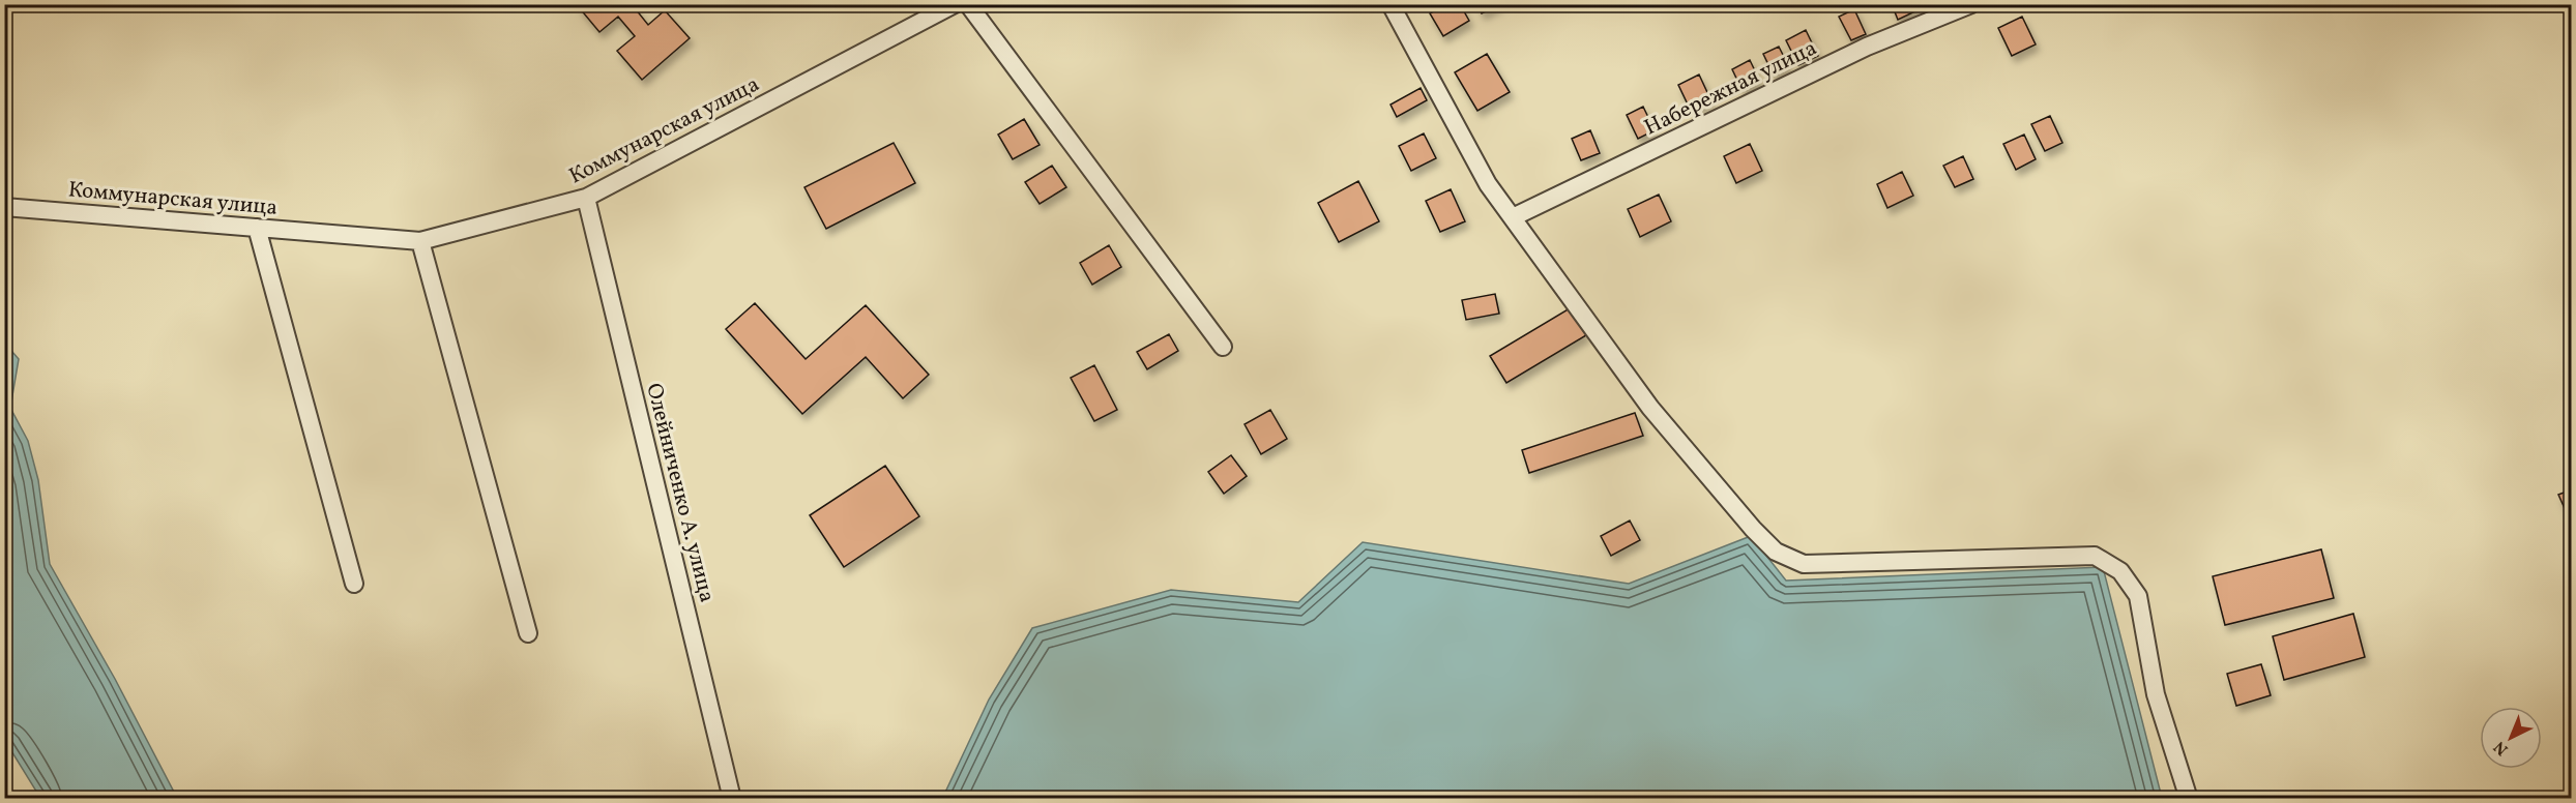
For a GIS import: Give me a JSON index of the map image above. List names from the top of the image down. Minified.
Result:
{"streets":{"street":["Набережная улица","Коммунарская улица","Олейниченко А. улица"]},"crossings":[["Коммунарская улица","Олейниченко А. улица"]],"north":"bottom left"}
